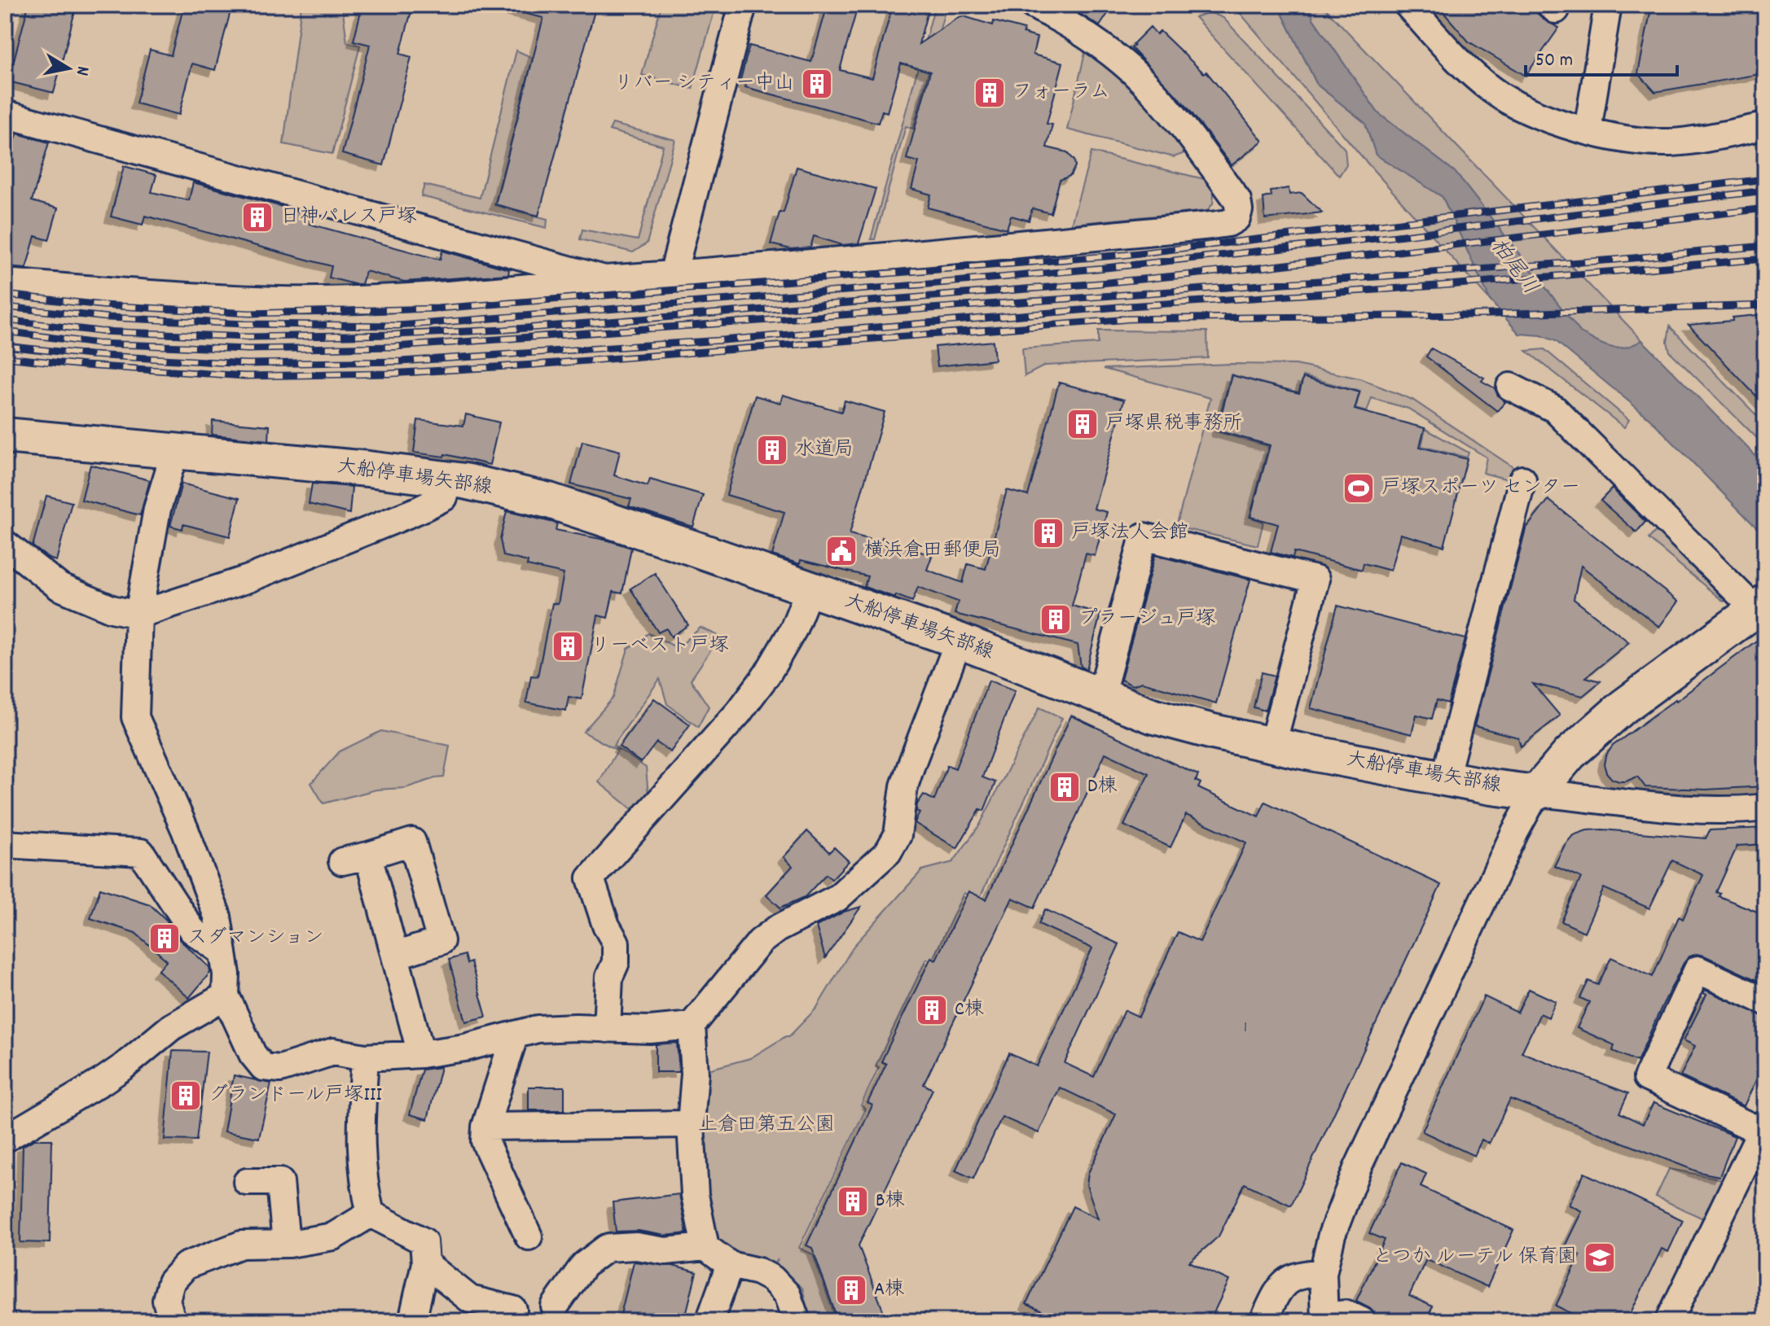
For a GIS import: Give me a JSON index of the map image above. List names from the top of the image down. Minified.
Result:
{"streets":{"main road":["大船停車場矢部線"]},"water":["柏尾川"],"parks":["上倉田第五公園"],"places":{"building":["リバー シティー中山","フォーラム","日神パレス戸塚","戸塚県税事務所","水道局","戸塚法人会館","プラージュ戸塚","リーベスト戸塚","D棟","スダマンション","C棟","グランドール戸塚III","B棟","A棟"],"sports":["戸塚スポーツ センター"],"public building":["横浜倉田郵便局"],"school or university":["とつか ルーテル 保育園"]},"house_numbers":["1"],"scale_bar":"50 m","north":"right"}
